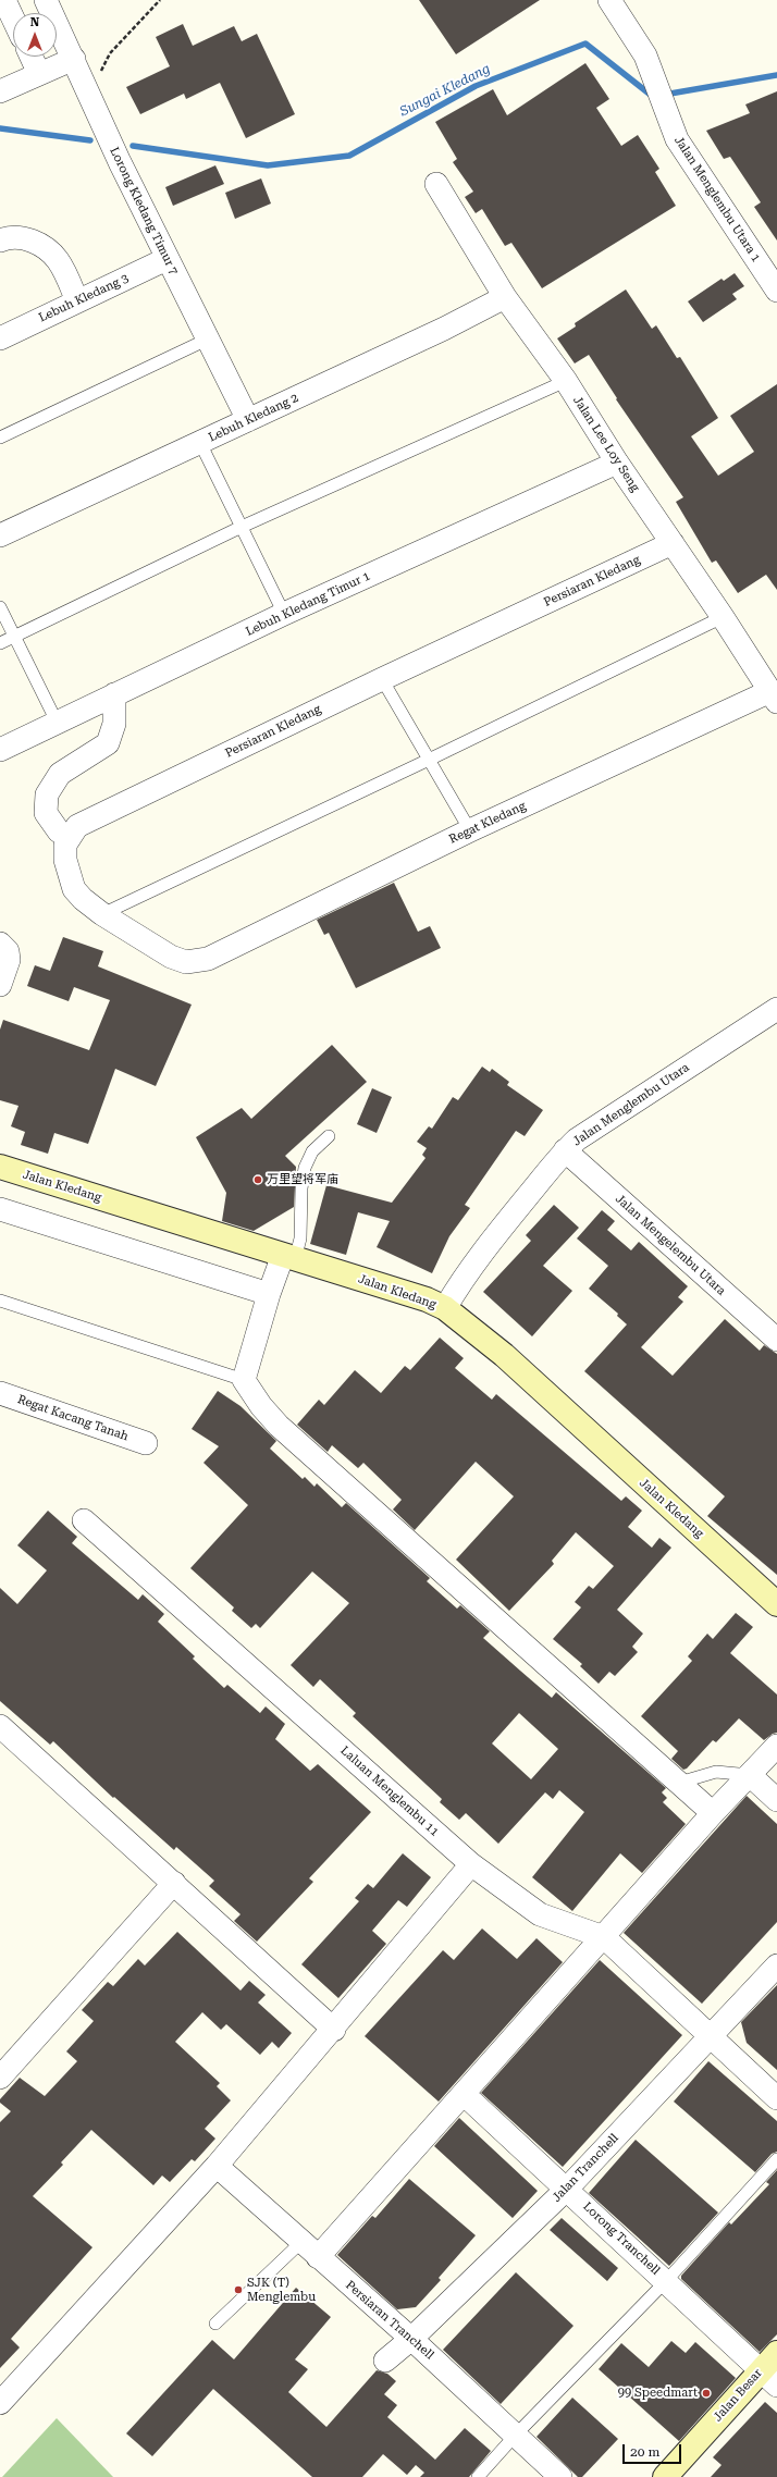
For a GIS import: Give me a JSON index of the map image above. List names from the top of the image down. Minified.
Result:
{"streets":{"main road":["Jalan Kledang","Jalan Besar"],"street":["Jalan Menglembu Utara 1","Lorong Kledang Timur 7","Lebuh Kledang 3","Lebuh Kledang 2","Jalan Lee Loy Seng","Persiaran Kledang","Lebuh Kledang Timur 1","Regat Kledang","Jalan Menglembu Utara","Jalan Mengelembu Utara","Regat Kacang Tanah","Laluan Menglembu 11","Jalan Tranchell","Lorong Tranchell","Persiaran Tranchell"]},"crossings":[["Lorong Kledang Timur 7","Lebuh Kledang 3"],["Lorong Kledang Timur 7","Lebuh Kledang 2"],["Lebuh Kledang 2","Jalan Lee Loy Seng"],["Jalan Lee Loy Seng","Persiaran Kledang"],["Jalan Lee Loy Seng","Lebuh Kledang Timur 1"],["Jalan Lee Loy Seng","Regat Kledang"],["Jalan Menglembu Utara","Jalan Kledang"],["Jalan Menglembu Utara","Jalan Mengelembu Utara"],["Laluan Menglembu 11","Jalan Tranchell"],["Jalan Tranchell","Lorong Tranchell"],["Jalan Tranchell","Persiaran Tranchell"],["Lorong Tranchell","Jalan Besar"]],"water":["Sungai Kledang"],"places":["万里望将军庙","SJK (T) Menglembu","99 Speedmart"],"scale_bar":"20 m","north":"top"}
